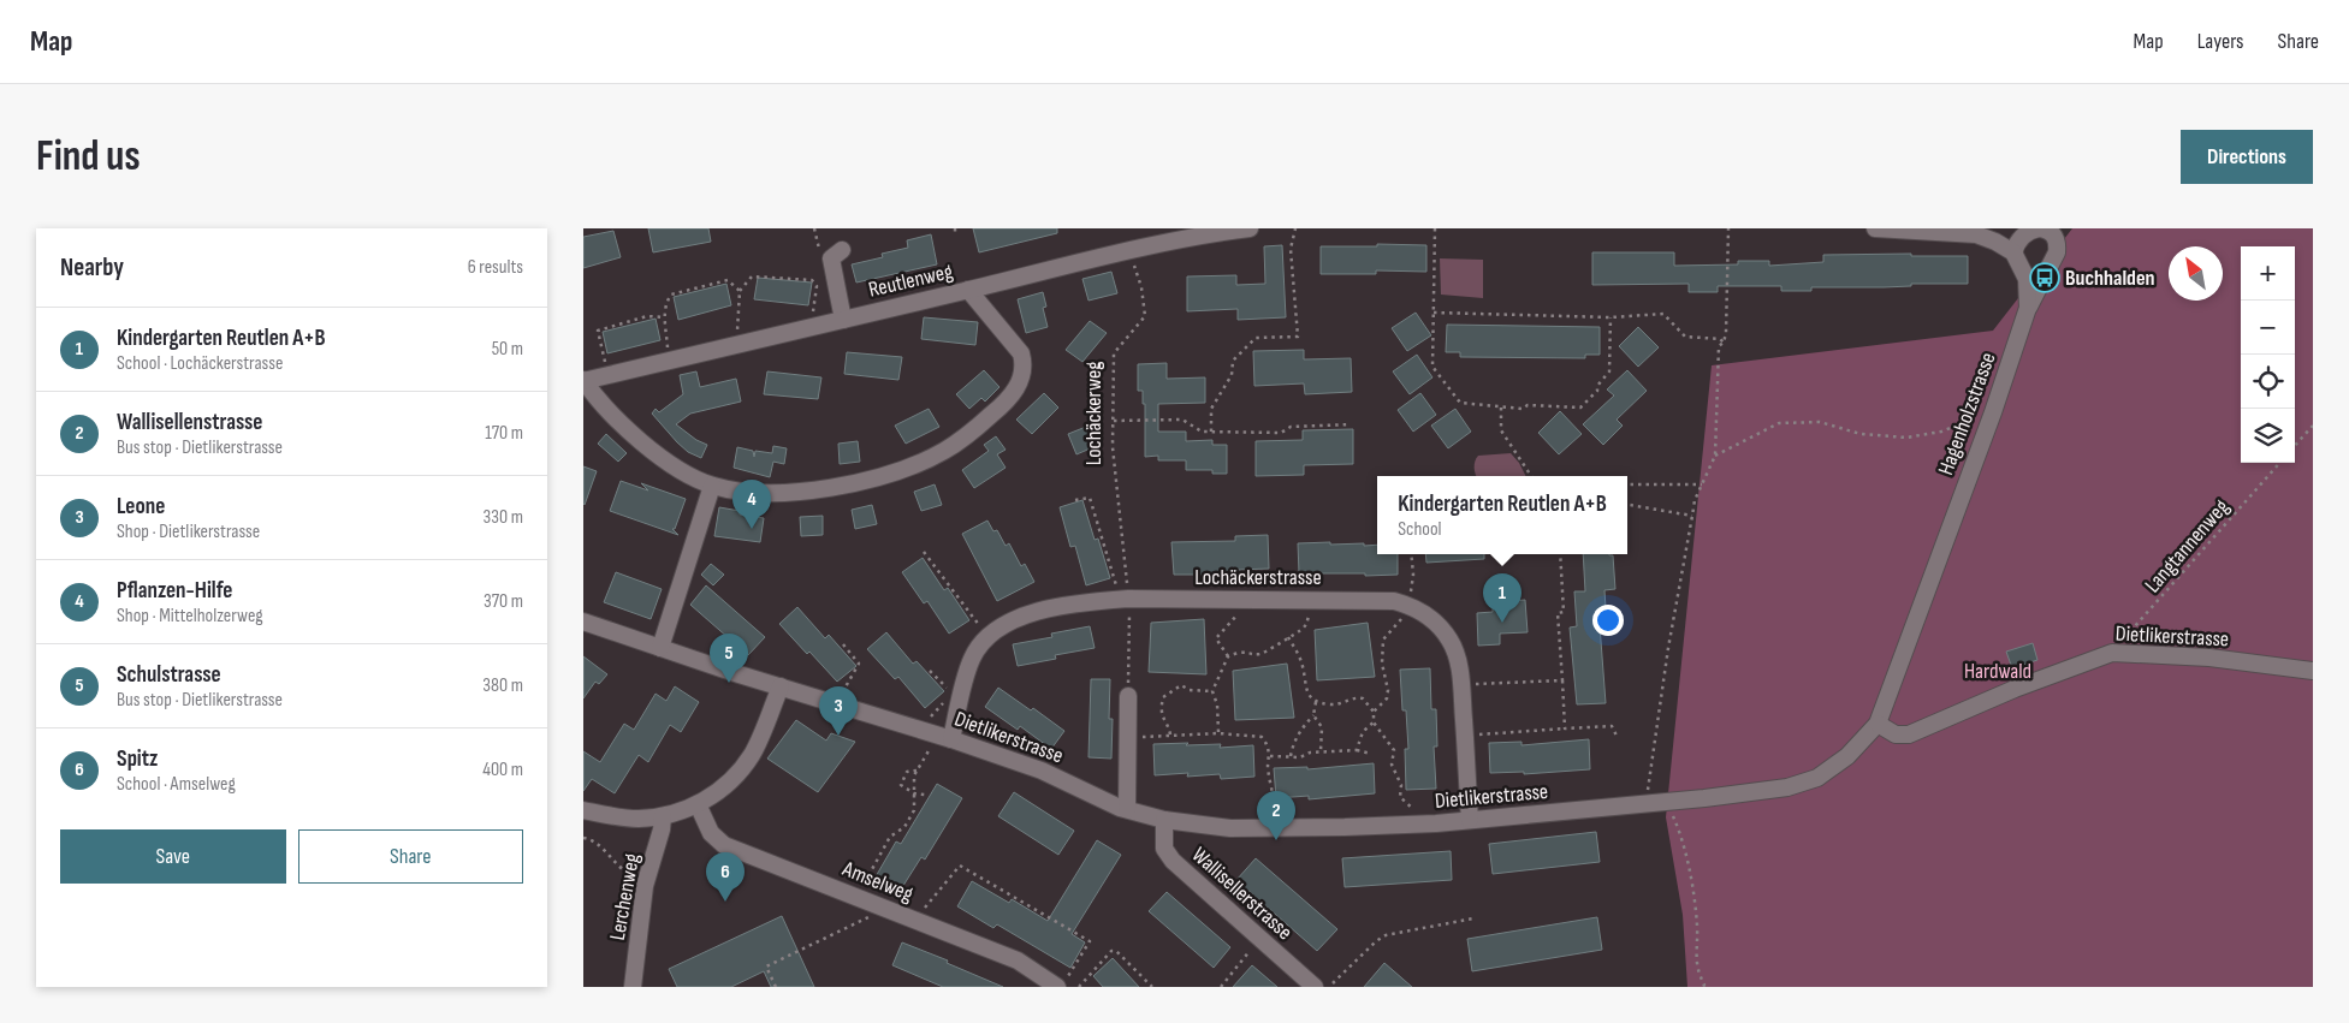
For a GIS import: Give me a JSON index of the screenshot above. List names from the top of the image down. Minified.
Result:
{"streets":{"street":["Reutlenweg","Hagenholzstrasse","Lochäckerstrasse","Dietlikerstrasse","Amselweg","Wallisellerstrasse","Lerchenweg"],"path":["Lochäckerweg","Langtannenweg"]},"crossings":[["Reutlenweg","Lochäckerweg"],["Hagenholzstrasse","Dietlikerstrasse"],["Langtannenweg","Dietlikerstrasse"],["Lochäckerstrasse","Dietlikerstrasse"],["Dietlikerstrasse","Wallisellerstrasse"]],"parks":["Hardwald"],"places":{"bus stop":["Buchhalden"]},"north":"top left","page":{"header":"Map","nav":["Map","Layers","Share"],"buttons":["Directions",["Save","Share"]],"title":"Find us","heading":["Nearby","6 results"],"map_buttons":["+","−"],"list":[{"mark":"1","name":"Kindergarten Reutlen A+B","note":"School · Lochäckerstrasse","value":"50 m"},{"mark":"2","name":"Wallisellenstrasse","note":"Bus stop · Dietlikerstrasse","value":"170 m"},{"mark":"3","name":"Leone","note":"Shop · Dietlikerstrasse","value":"330 m"},{"mark":"4","name":"Pflanzen-Hilfe","note":"Shop · Mittelholzerweg","value":"370 m"},{"mark":"5","name":"Schulstrasse","note":"Bus stop · Dietlikerstrasse","value":"380 m"},{"mark":"6","name":"Spitz","note":"School · Amselweg","value":"400 m"}],"popup":["Kindergarten Reutlen A+B","School"],"pins":["4","1","5","3","2","6"]}}
